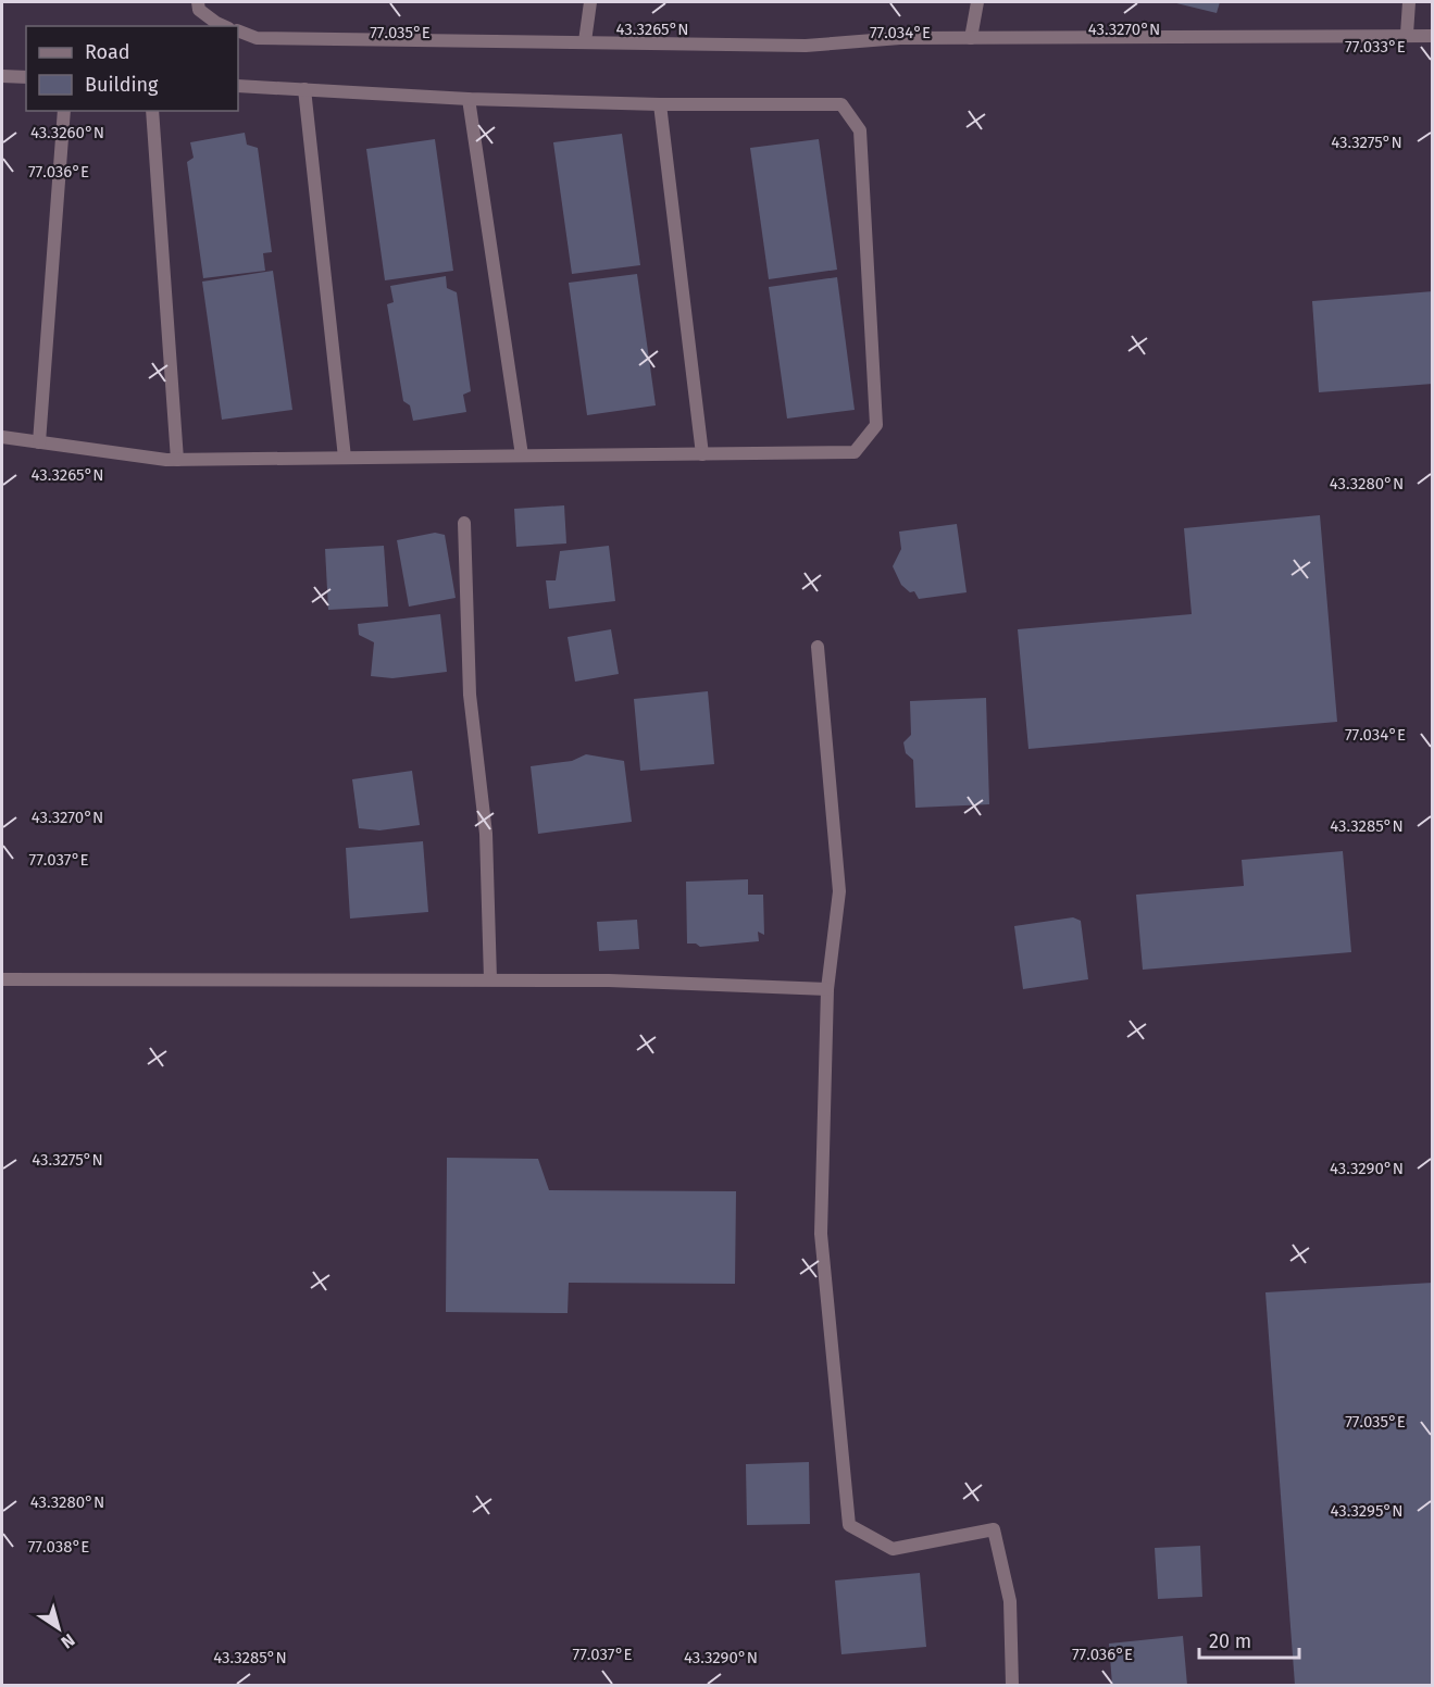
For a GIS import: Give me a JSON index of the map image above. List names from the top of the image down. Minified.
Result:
{"legend":["Road","Building"],"scale_bar":"20 m","north":"bottom right","coordinates":["43.3265°N","43.3270°N","77.035°E","77.034°E","77.033°E","43.3260°N","43.3275°N","77.036°E","43.3280°N","43.3285°N","77.037°E","43.3290°N","43.3295°N","77.038°E"]}
